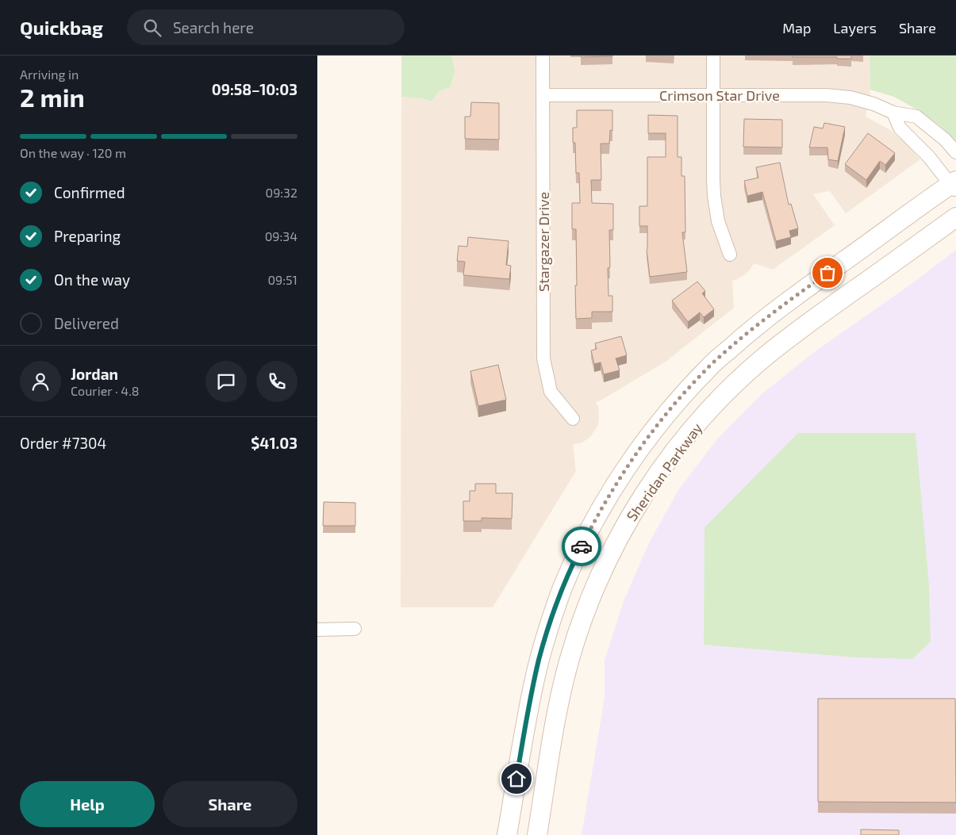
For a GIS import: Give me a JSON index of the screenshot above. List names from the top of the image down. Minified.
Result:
{"streets":{"main road":["Sheridan Parkway"],"street":["Crimson Star Drive","Stargazer Drive"]},"crossings":[["Crimson Star Drive","Stargazer Drive"]],"page":{"header":"Quickbag","search":"Search here","nav":["Map","Layers","Share"],"heading":["2 min","Arriving in","09:58–10:03"],"panel":["Jordan","Courier · 4.8","Order #7304","$41.03"],"bar":"On the way · 120 m","list":[["Confirmed","09:32"],["Preparing","09:34"],["On the way","09:51"],"Delivered"],"buttons":["Help","Share"]}}
